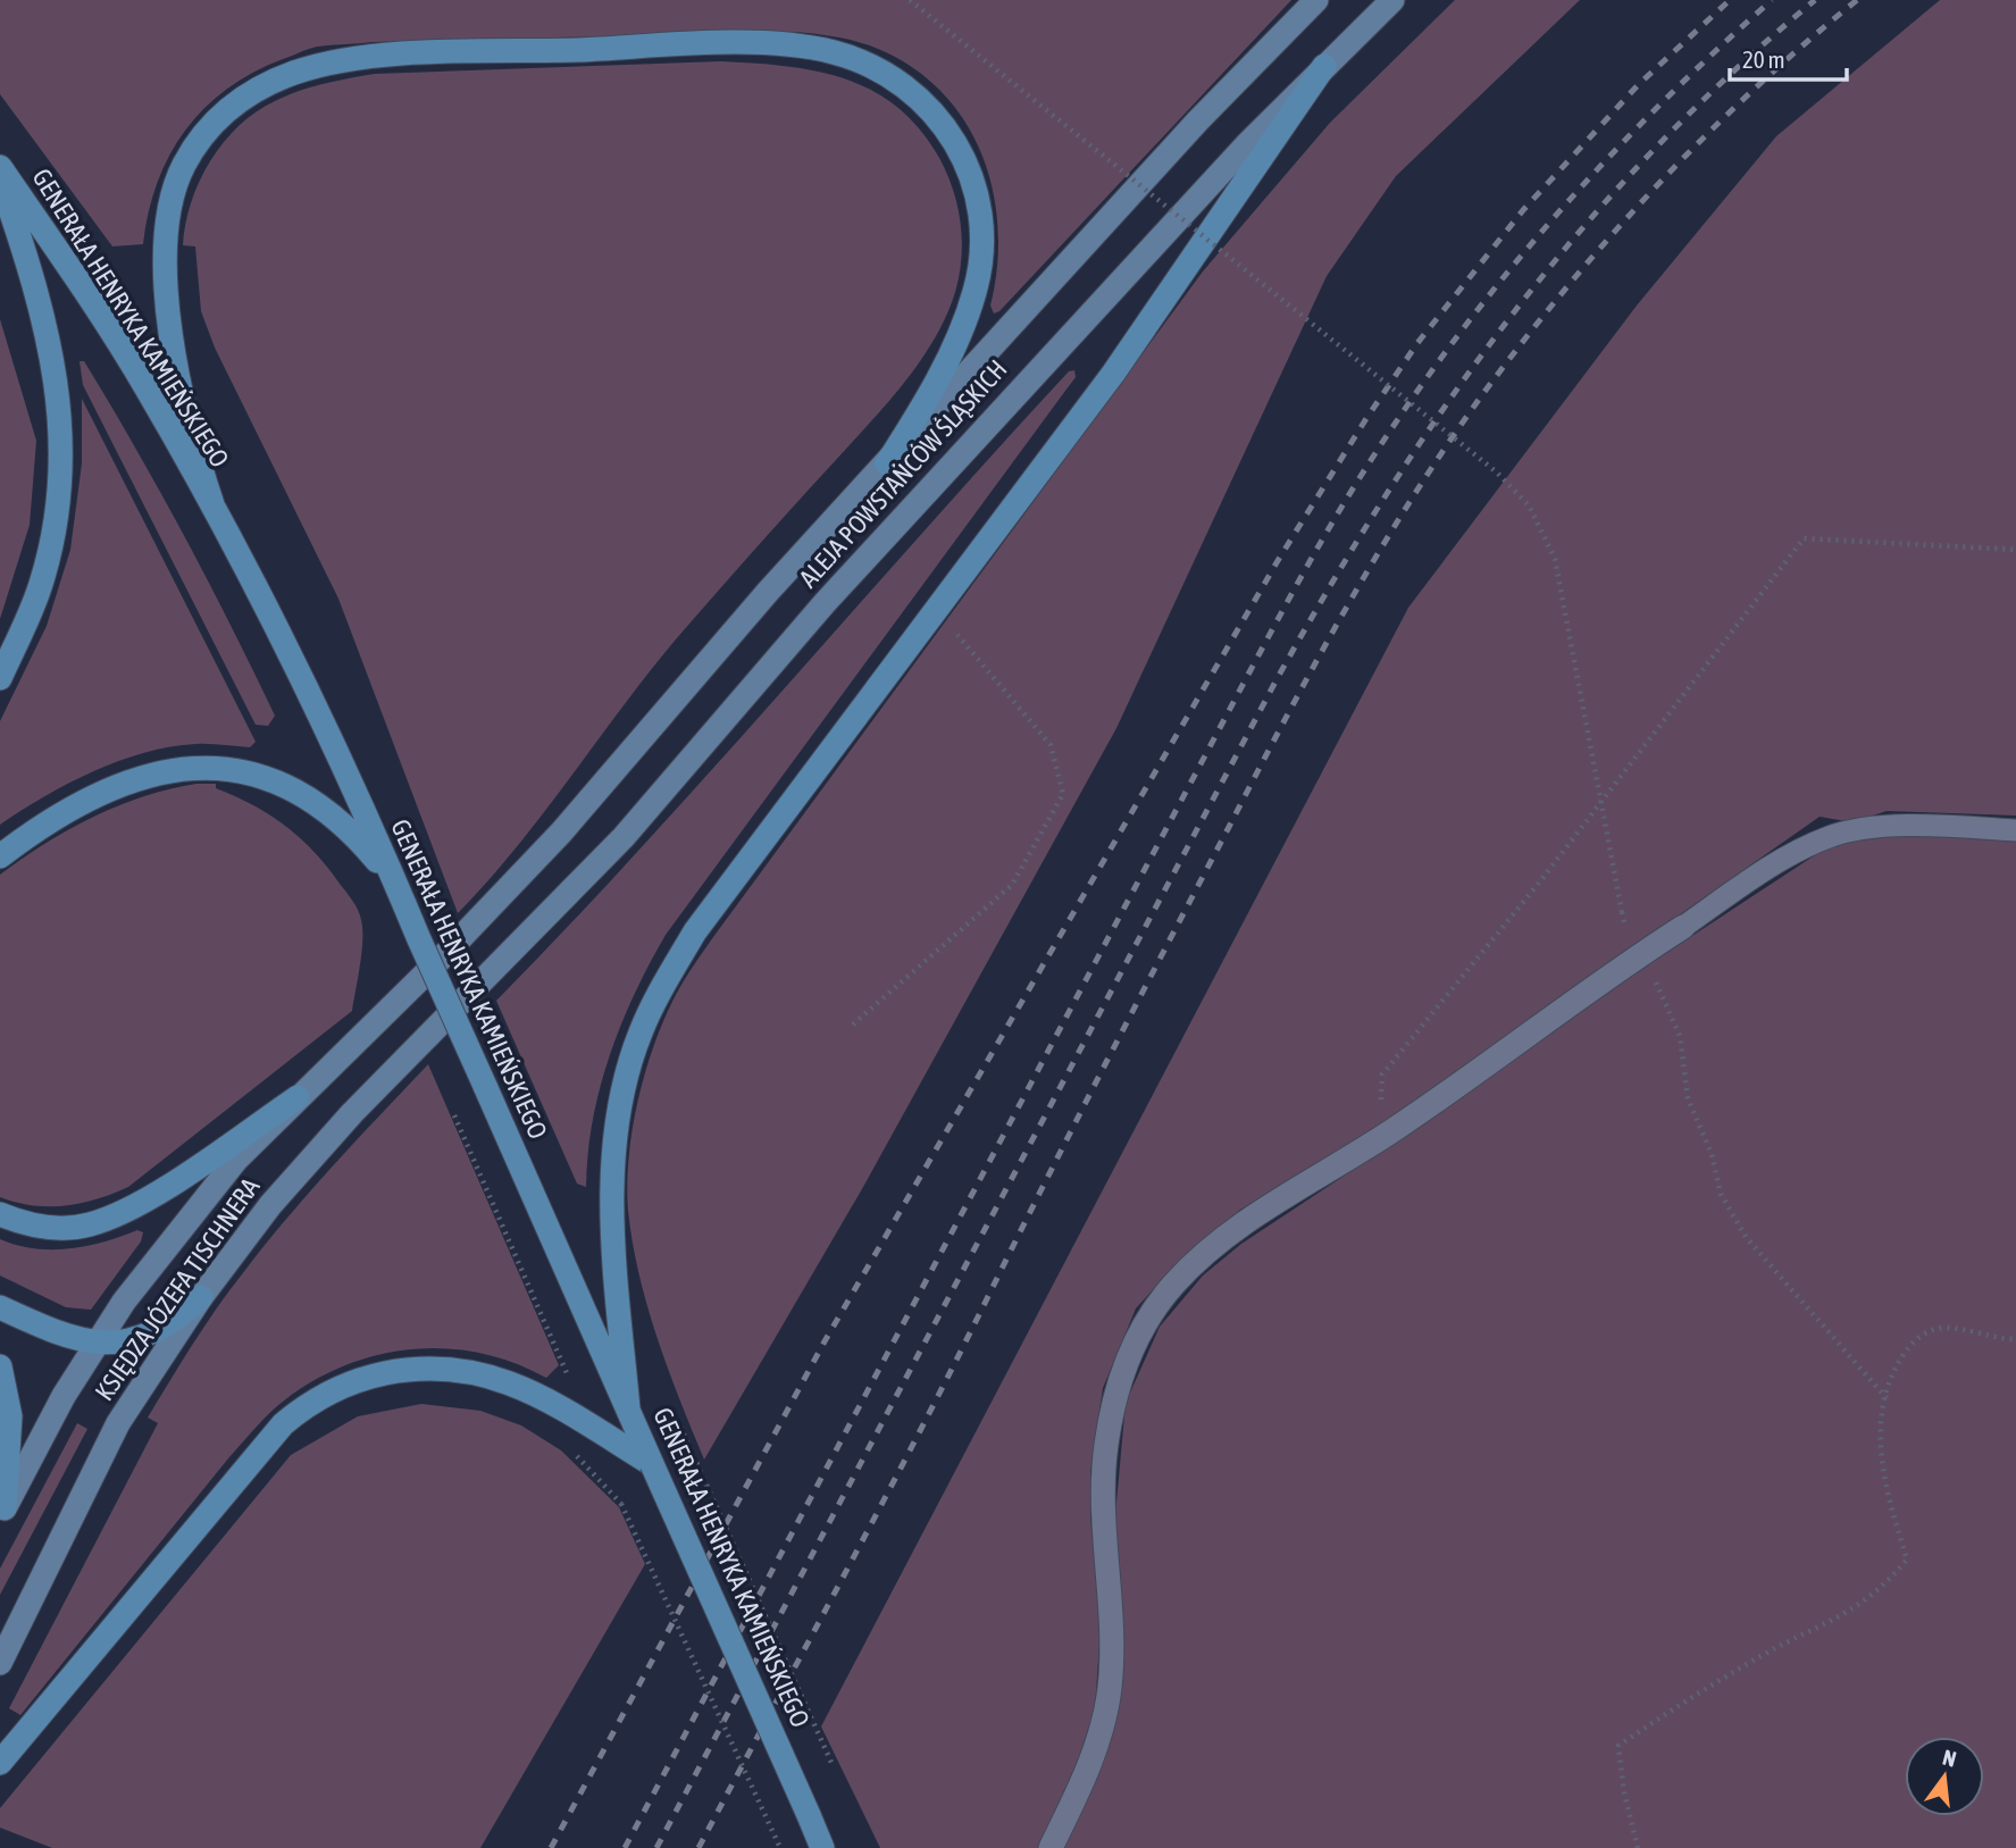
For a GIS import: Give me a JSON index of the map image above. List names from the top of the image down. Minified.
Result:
{"streets":{"main road":["GENERAŁA HENRYKA KAMIEŃSKIEGO","ALEJA POWSTAŃCÓW ŚLĄSKICH","KSIĘDZA JÓZEFA TISCHNERA"]},"crossings":[["ALEJA POWSTAŃCÓW ŚLĄSKICH","KSIĘDZA JÓZEFA TISCHNERA"]],"scale_bar":"20 m","north":"top"}
